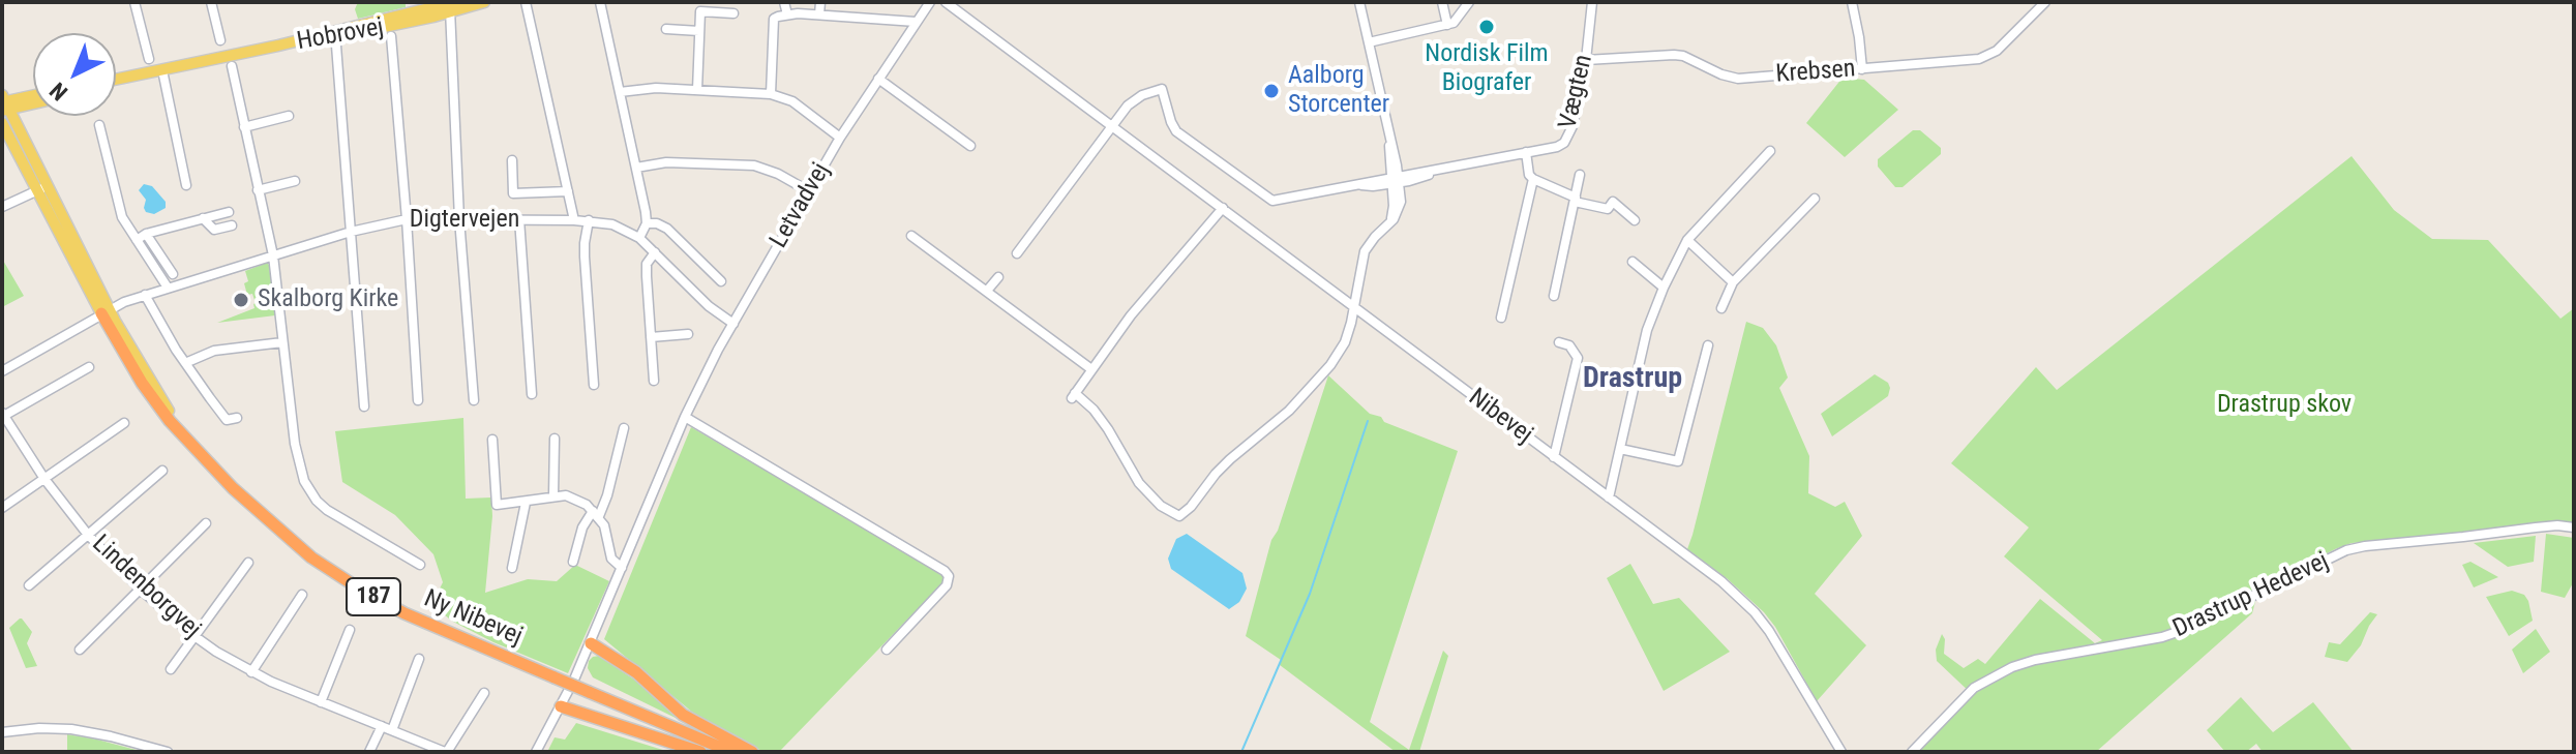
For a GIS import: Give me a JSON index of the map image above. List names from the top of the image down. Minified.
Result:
{"streets":{"highway":["187","Ny Nibevej"],"main road":["Hobrovej"],"street":["Krebsen","Vægten","Letvadvej","Digtervejen","Nibevej","Lindenborgvej","Drastrup Hedevej"]},"crossings":[["Krebsen","Vægten"],["Vægten","Nibevej"],["Letvadvej","Digtervejen"],["Digtervejen","Ny Nibevej"]],"districts":["Drastrup"],"parks":["Drastrup skov"],"places":["Nordisk Film Biografer","Aalborg Storcenter","Skalborg Kirke"],"north":"bottom left"}
